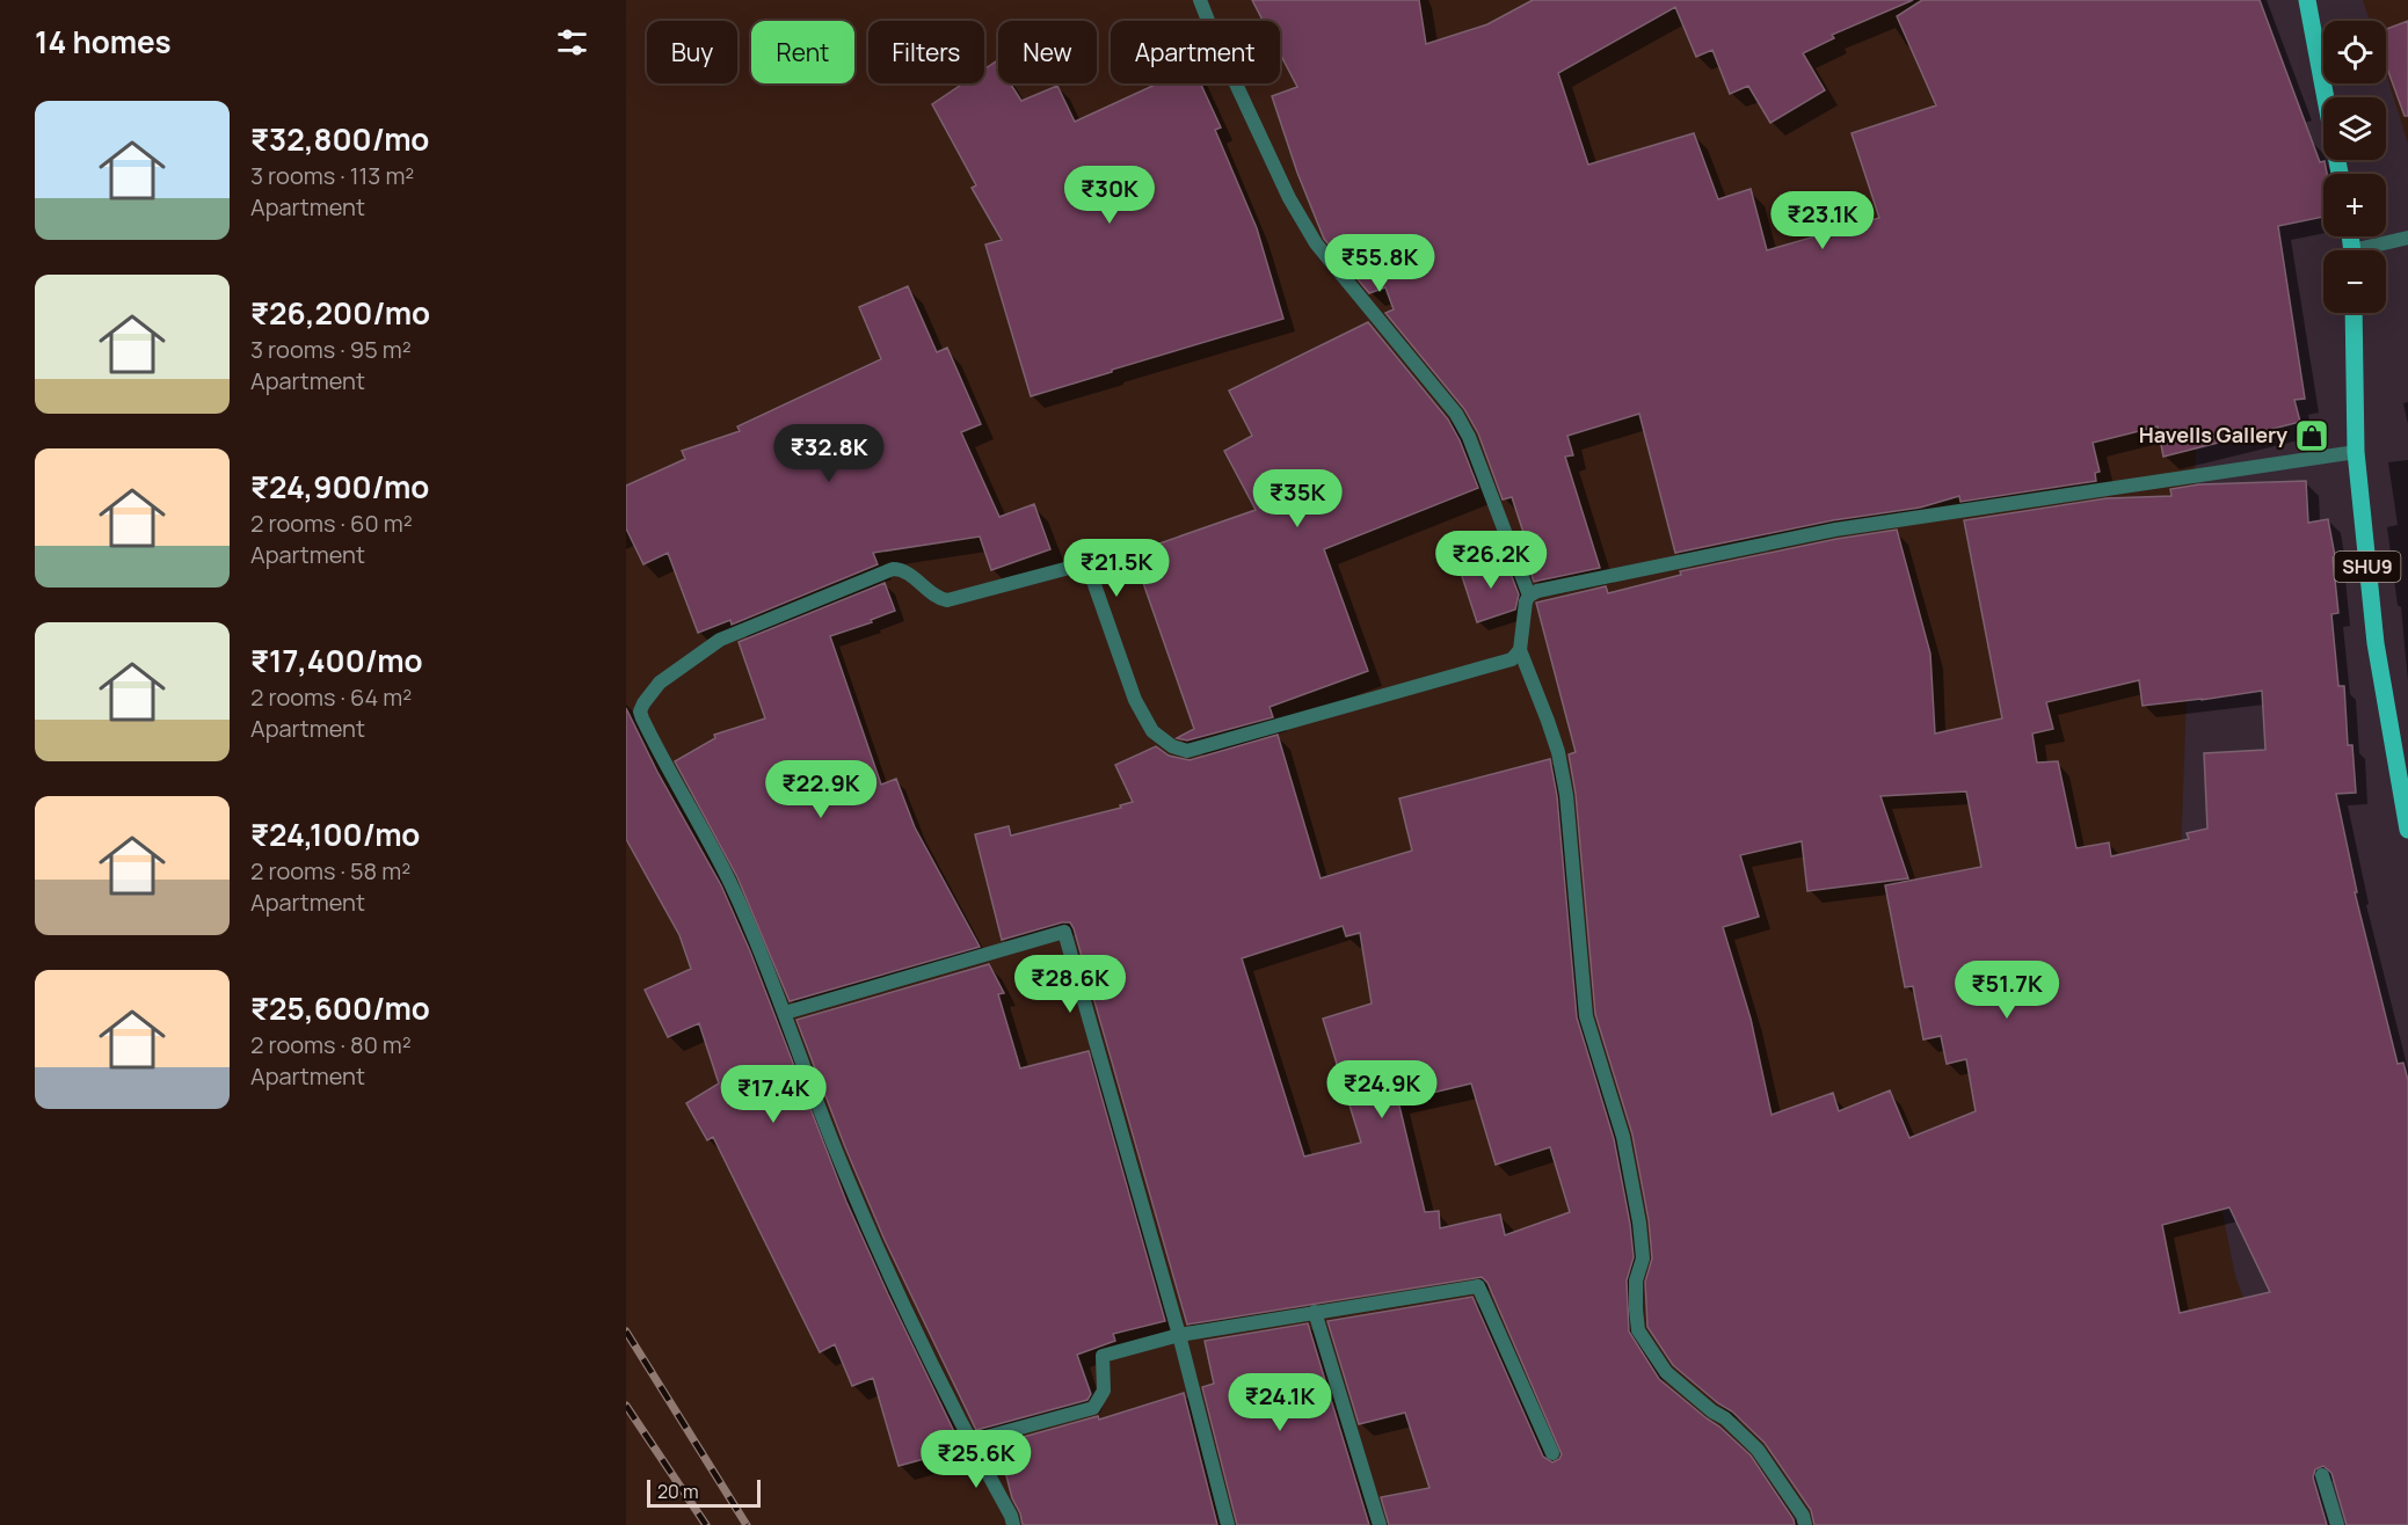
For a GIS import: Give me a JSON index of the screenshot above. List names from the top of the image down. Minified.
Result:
{"streets":{"main road":["SHU9"]},"places":{"shop":["Havells Gallery"]},"scale_bar":"20 m","page":{"heading":"14 homes","map_buttons":["+","−"],"chip":["Buy","Rent","Filters","New","Apartment"],"list":[{"name":"₹32,800/mo","note":"3 rooms · 113 m² · Apartment"},{"name":"₹26,200/mo","note":"3 rooms · 95 m² · Apartment"},{"name":"₹24,900/mo","note":"2 rooms · 60 m² · Apartment"},{"name":"₹17,400/mo","note":"2 rooms · 64 m² · Apartment"},{"name":"₹24,100/mo","note":"2 rooms · 58 m² · Apartment"},{"name":"₹25,600/mo","note":"2 rooms · 80 m² · Apartment"}],"price":["₹30K","₹23.1K","₹55.8K","₹32.8K","₹35K","₹26.2K","₹21.5K","₹22.9K","₹28.6K","₹51.7K","₹24.9K","₹17.4K","₹24.1K","₹25.6K"],"scale":"20 m"}}
